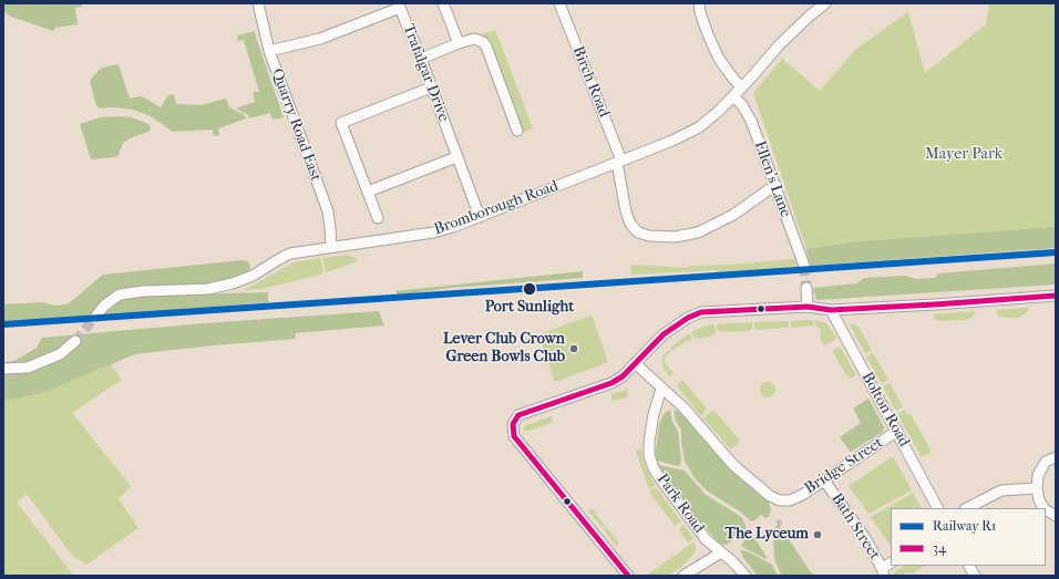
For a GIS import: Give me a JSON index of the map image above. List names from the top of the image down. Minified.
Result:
{"streets":{"street":["Trafalgar Drive","Birch Road","Quarry Road East","Ellen's Lane","Bromborough Road","Bolton Road","Bridge Street","Park Road","Bath Street"]},"crossings":[["Trafalgar Drive","Quarry Road East"],["Trafalgar Drive","Bromborough Road"],["Birch Road","Ellen's Lane"],["Birch Road","Bromborough Road"],["Quarry Road East","Bromborough Road"],["Ellen's Lane","Bromborough Road"],["Bolton Road","Bridge Street"],["Bridge Street","Park Road"],["Bridge Street","Bath Street"]],"parks":["Mayer Park"],"places":["Port Sunlight","Lever Club Crown Green Bowls Club","The Lyceum"],"lines":["rail line R1","transit line 34"],"legend":["Railway R1","34"]}
